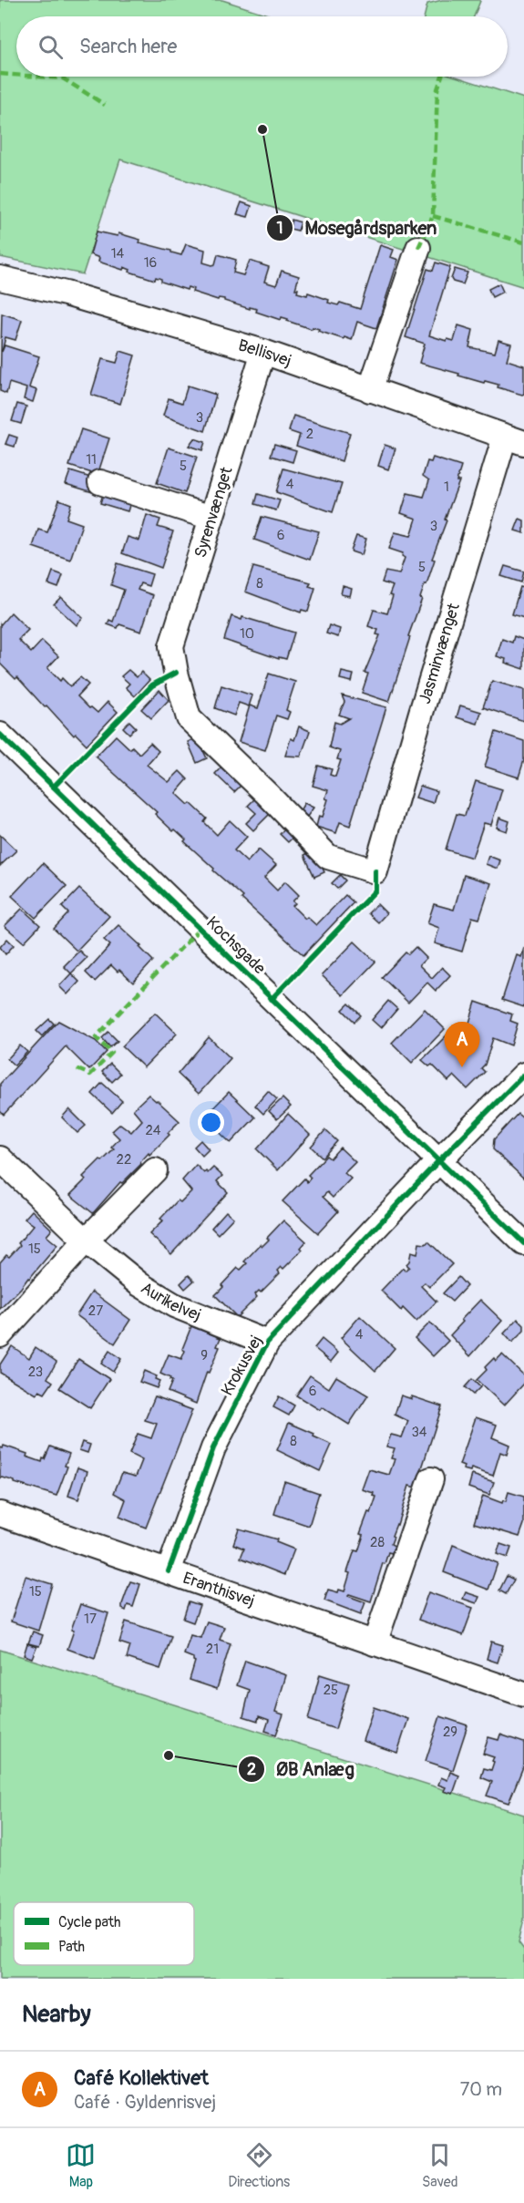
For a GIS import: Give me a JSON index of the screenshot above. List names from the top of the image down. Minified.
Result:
{"streets":{"street":["Bellisvej","Syrenvænget","Jasminvænget","Kochsgade","Aurikelvej","Krokusvej","Eranthisvej"]},"crossings":[["Bellisvej","Syrenvænget"],["Bellisvej","Jasminvænget"],["Syrenvænget","Jasminvænget"],["Kochsgade","Krokusvej"],["Aurikelvej","Krokusvej"],["Krokusvej","Eranthisvej"]],"places":["Mosegårdsparken","ØB Anlæg"],"house_numbers":["14","16","3","2","11","5","4","1","3","6","5","8","10","24","22","15","27","4","9","23","6","34","8","28","15","17","21","25","29"],"legend":["Cycle path","Path"],"page":{"search":"Search here","pins":"A","heading":"Nearby","list":[{"mark":"A","name":"Café Kollektivet","note":"Café · Gyldenrisvej","value":"70 m"}],"nav":["Map","Directions","Saved"]}}
